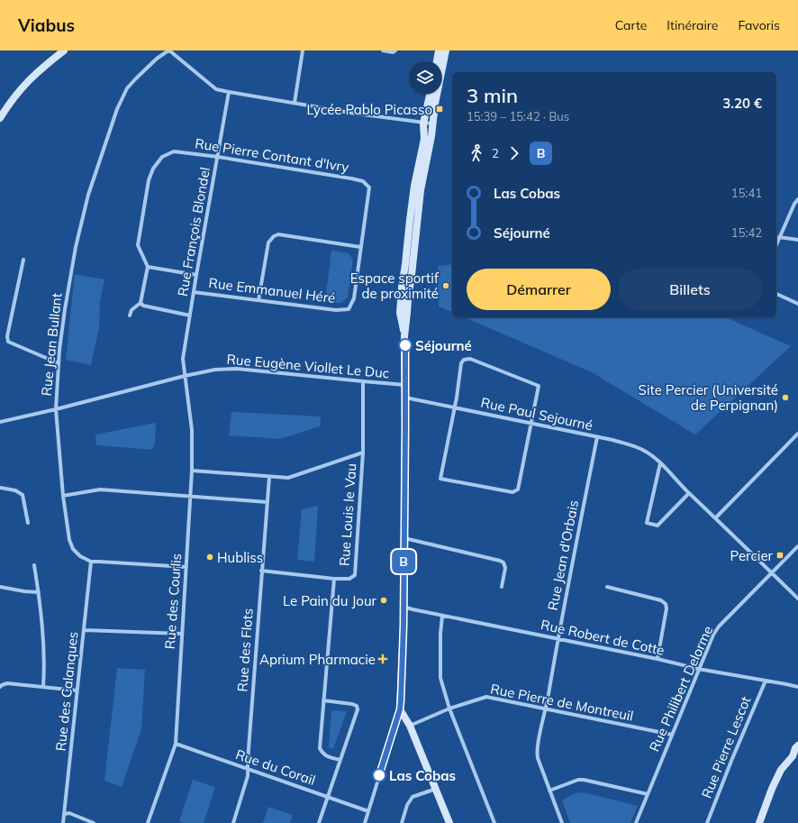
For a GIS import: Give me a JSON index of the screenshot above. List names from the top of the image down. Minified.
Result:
{"streets":{"street":["Rue Pierre Contant d'Ivry","Rue François Blondel","Rue Emmanuel Héré","Rue Jean Bullant","Rue Eugène Viollet Le Duc","Rue Paul Sejourné","Rue Louis le Vau","Rue Jean d'Orbais","Rue des Courlis","Rue Robert de Cotte","Rue des Flots","Rue Philibert Delorme","Rue des Calanques","Rue Pierre de Montreuil","Rue Pierre Lescot","Rue du Corail"]},"crossings":[["Rue Pierre Contant d'Ivry","Rue François Blondel"],["Rue Pierre Contant d'Ivry","Rue Emmanuel Héré"],["Rue François Blondel","Rue Emmanuel Héré"],["Rue François Blondel","Rue Eugène Viollet Le Duc"],["Rue François Blondel","Rue des Courlis"],["Rue Jean Bullant","Rue Eugène Viollet Le Duc"],["Rue Jean Bullant","Rue des Calanques"],["Rue Eugène Viollet Le Duc","Rue Louis le Vau"],["Rue Eugène Viollet Le Duc","Rue des Courlis"],["Rue Paul Sejourné","Rue Jean d'Orbais"],["Rue Paul Sejourné","Rue Philibert Delorme"],["Rue Louis le Vau","Rue des Flots"],["Rue Jean d'Orbais","Rue Robert de Cotte"],["Rue Jean d'Orbais","Rue Pierre de Montreuil"],["Rue des Courlis","Rue du Corail"],["Rue Robert de Cotte","Rue Philibert Delorme"],["Rue Robert de Cotte","Rue Pierre Lescot"],["Rue des Flots","Rue du Corail"],["Rue Philibert Delorme","Rue Pierre de Montreuil"]],"places":{"transit":["Lycée Pablo Picasso","Percier"],"other":["Espace sportif de proximité","Séjourné","Site Percier (Université de Perpignan)","Hubliss","Le Pain du Jour","Las Cobas"],"health":["Aprium Pharmacie"]},"lines":["bus line B"],"page":{"header":"Viabus","nav":["Carte","Itinéraire","Favoris"],"on_map":"B","heading":["3 min","15:39 – 15:42 · Bus","3.20 €"],"legs":["2","B"],"list":[{"name":"Las Cobas","value":"15:41"},{"name":"Séjourné","value":"15:42"}],"buttons":["Démarrer","Billets"]}}
